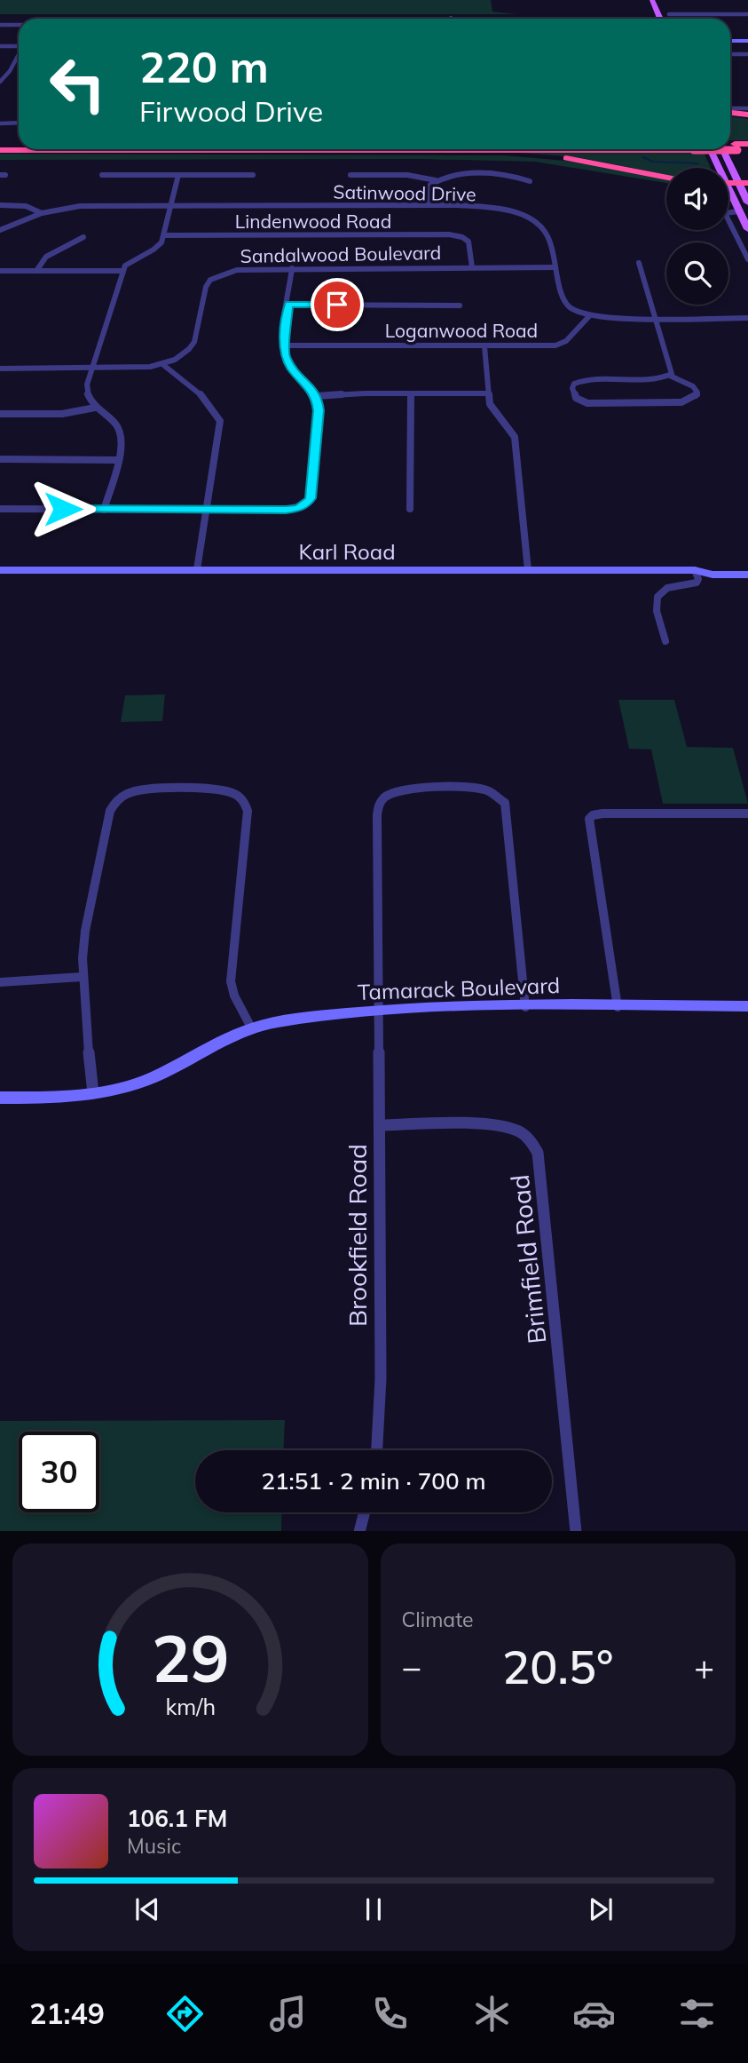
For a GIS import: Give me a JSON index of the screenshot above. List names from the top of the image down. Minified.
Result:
{"streets":{"main road":["Karl Road","Tamarack Boulevard"],"street":["Satinwood Drive","Lindenwood Road","Sandalwood Boulevard","Loganwood Road","Brookfield Road","Brimfield Road"]},"crossings":[["Satinwood Drive","Sandalwood Boulevard"],["Satinwood Drive","Loganwood Road"],["Lindenwood Road","Sandalwood Boulevard"],["Tamarack Boulevard","Brookfield Road"],["Brookfield Road","Brimfield Road"]],"page":{"turn":["220 m","Firwood Drive"],"limit":"30","trip":"21:51 · 2 min · 700 m","tile":"Climate","heat":["−","20.5°","+"],"song":["106.1 FM","Music"],"tabs":"21:49","gauge":["29","km/h"]}}
